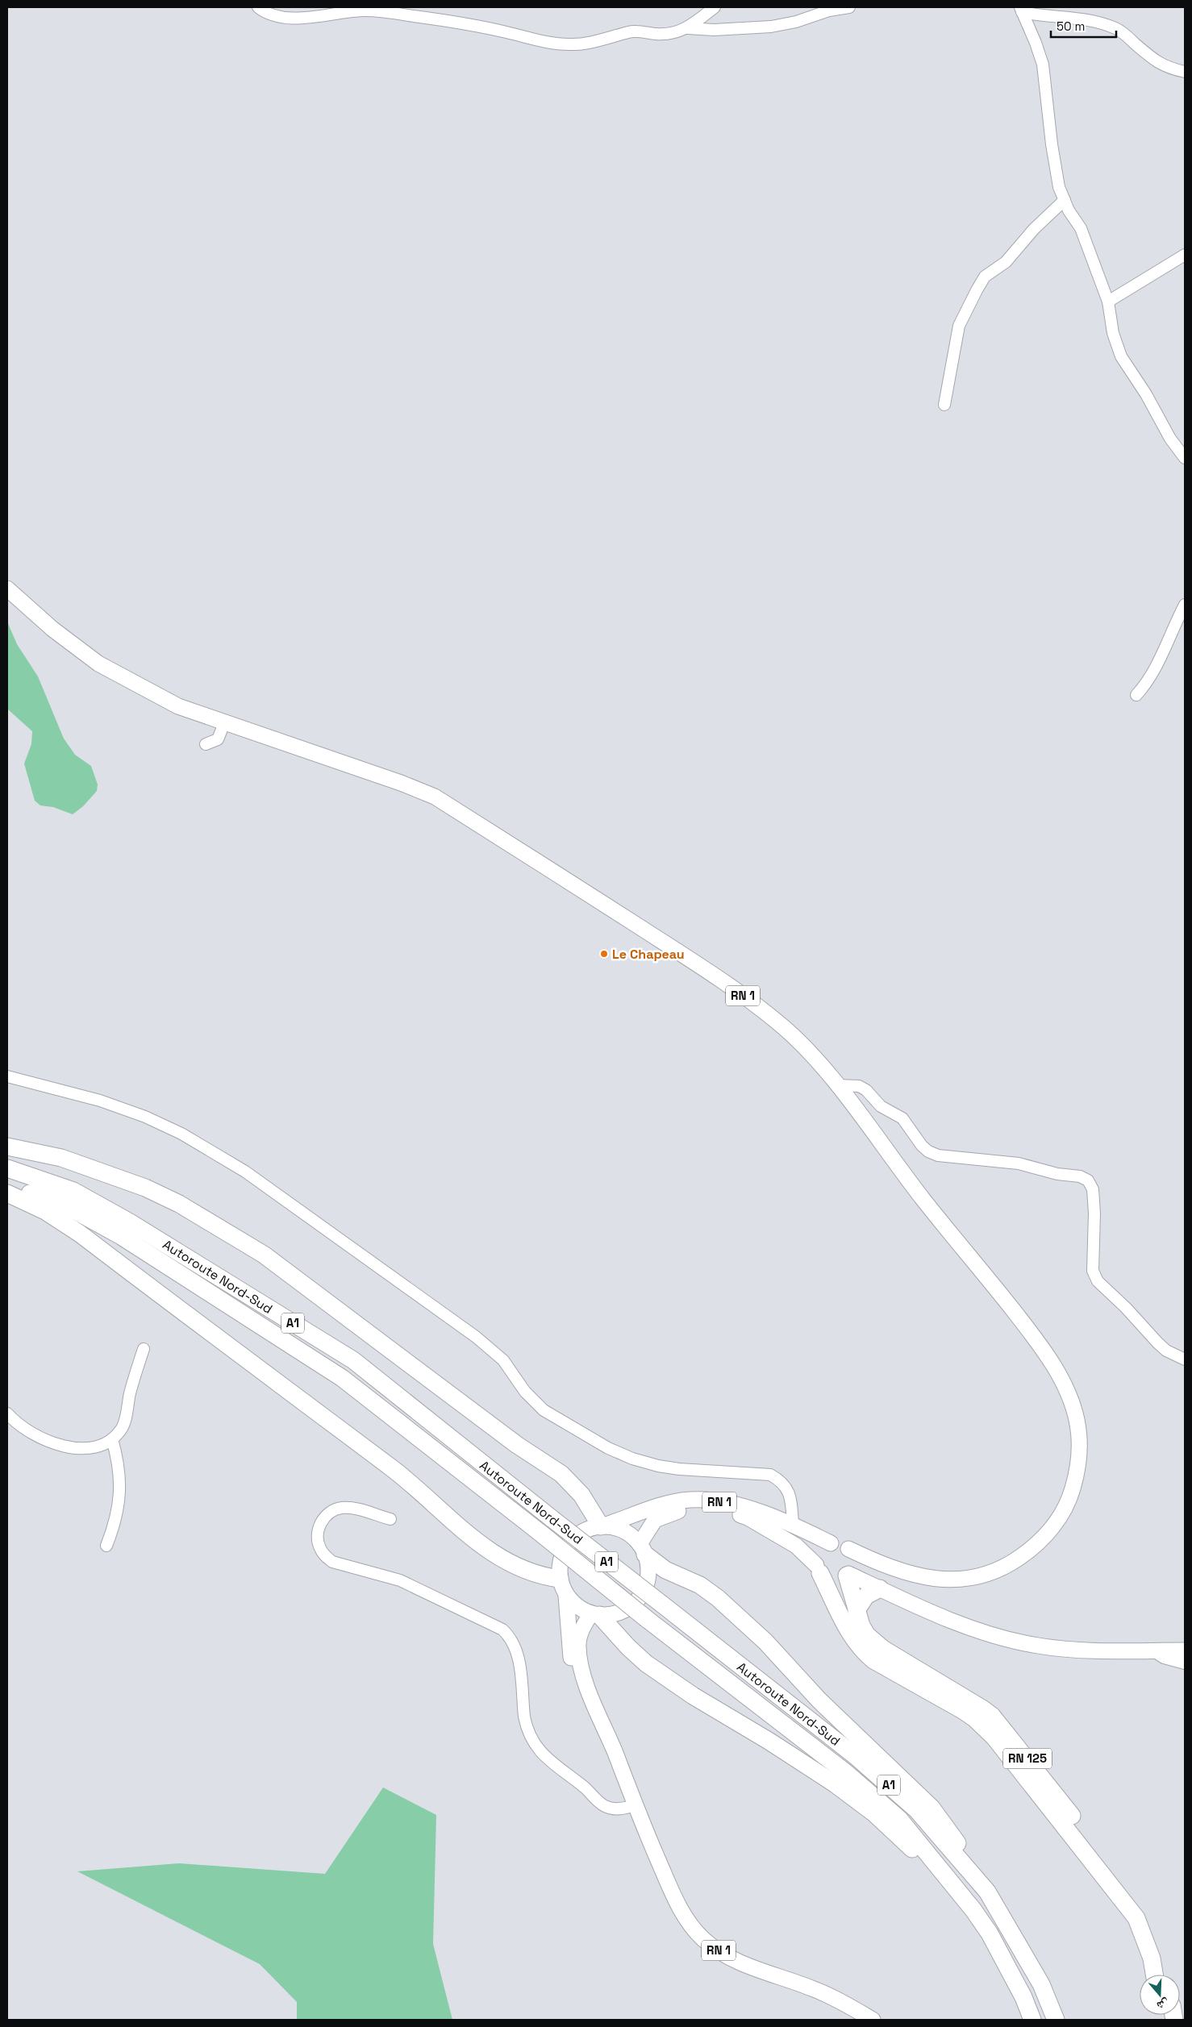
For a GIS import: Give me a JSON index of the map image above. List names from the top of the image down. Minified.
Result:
{"streets":{"highway":["Autoroute Nord-Sud","A1","RN 125"],"main road":["RN 1"]},"crossings":[["RN 1","RN 125"]],"places":["Le Chapeau"],"scale_bar":"50 m","north":"bottom"}
